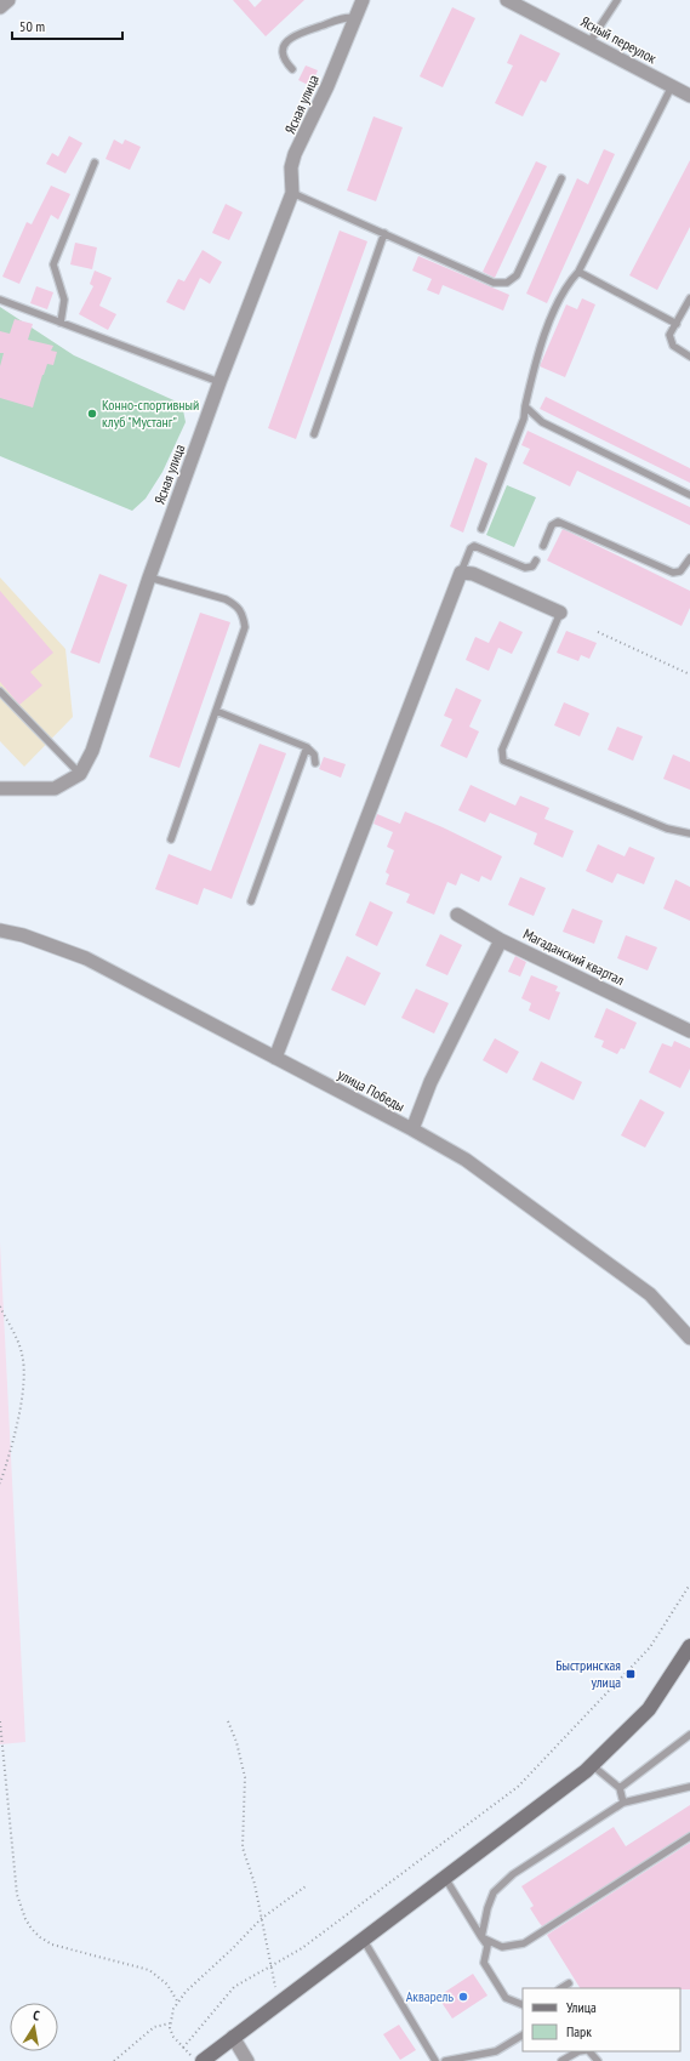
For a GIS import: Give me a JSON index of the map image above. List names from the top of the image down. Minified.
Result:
{"streets":{"street":["Ясный переулок","Ясная улица","Магаданский квартал","улица Победы"]},"crossings":[["Магаданский квартал","улица Победы"]],"places":{"other":["Конно-спортивный клуб \"Мустанг\"","Акварель"],"transit":["Быстринская улица"]},"legend":["Улица","Парк"],"scale_bar":"50 m","north":"top"}
